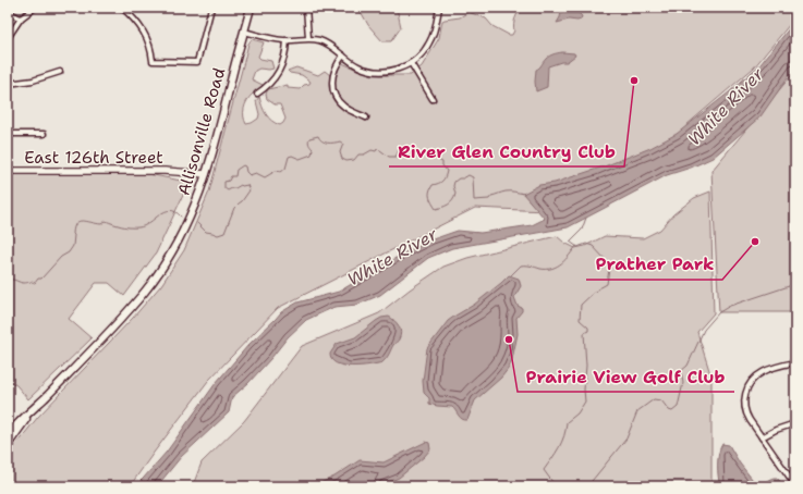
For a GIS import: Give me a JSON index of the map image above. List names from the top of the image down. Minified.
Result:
{"streets":{"main road":["Allisonville Road","East 126th Street"]},"crossings":[["Allisonville Road","East 126th Street"]],"water":["White River"],"places":["River Glen Country Club","Prather Park","Prairie View Golf Club"]}
